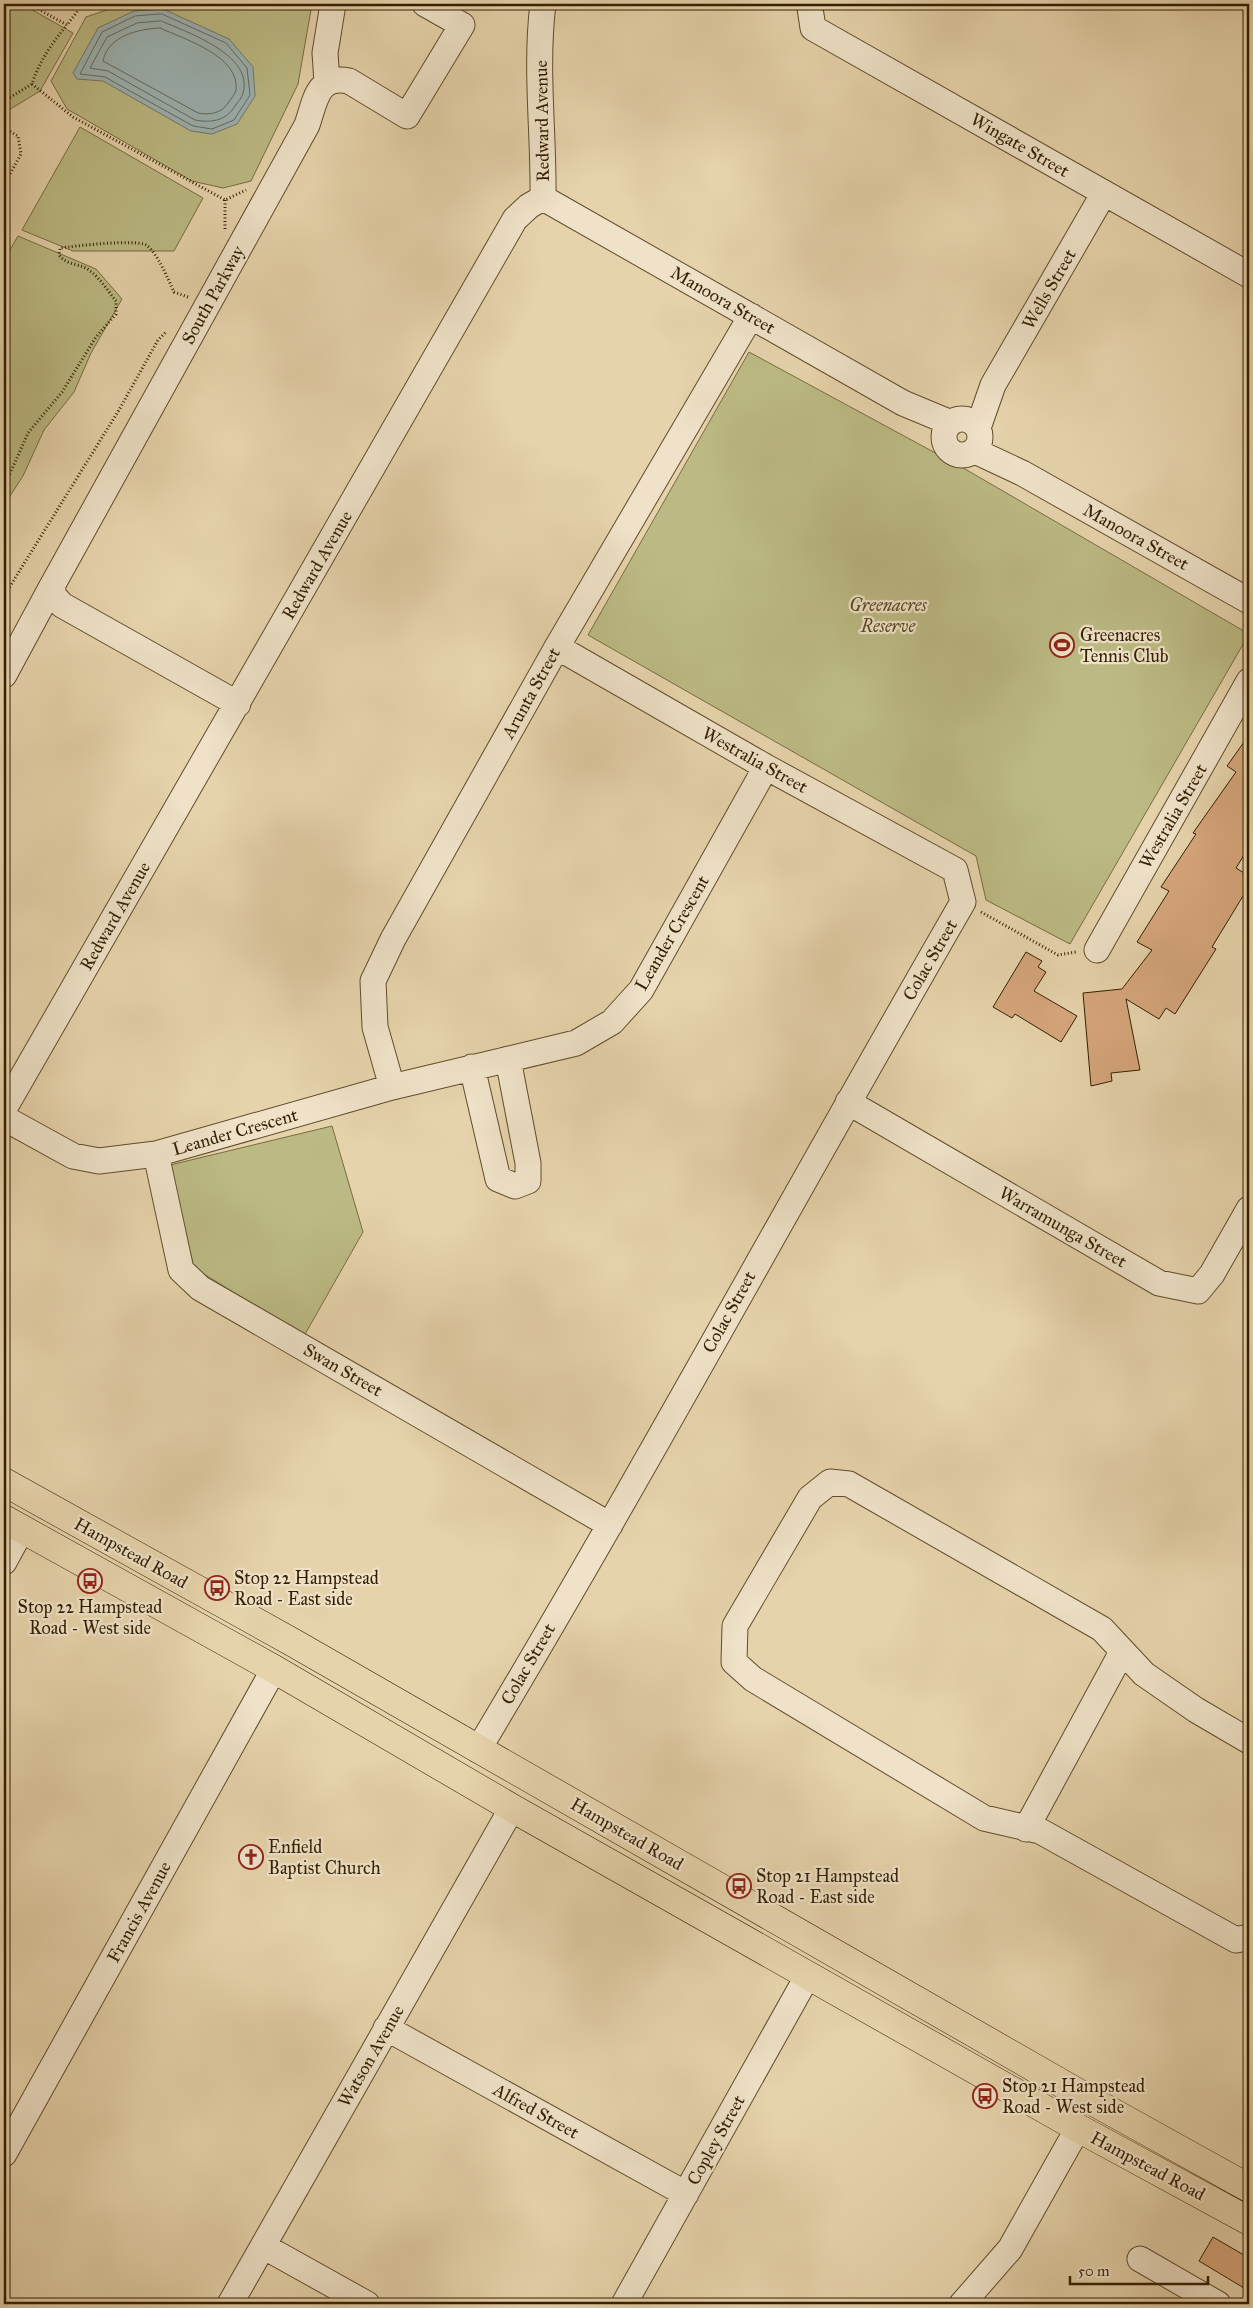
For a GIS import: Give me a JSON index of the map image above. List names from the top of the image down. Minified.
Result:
{"streets":{"highway":["Hampstead Road"],"street":["Redward Avenue","Wingate Street","Wells Street","South Parkway","Manoora Street","Arunta Street","Westralia Street","Leander Crescent","Colac Street","Warramunga Street","Swan Street","Francis Avenue","Watson Avenue","Alfred Street","Copley Street"]},"crossings":[["Redward Avenue","Manoora Street"],["Wingate Street","Wells Street"],["Wells Street","Manoora Street"],["Manoora Street","Arunta Street"],["Arunta Street","Westralia Street"],["Arunta Street","Leander Crescent"],["Westralia Street","Leander Crescent"],["Westralia Street","Colac Street"],["Leander Crescent","Swan Street"],["Colac Street","Warramunga Street"],["Colac Street","Swan Street"],["Colac Street","Hampstead Road"],["Hampstead Road","Francis Avenue"],["Hampstead Road","Watson Avenue"],["Hampstead Road","Copley Street"],["Watson Avenue","Alfred Street"],["Alfred Street","Copley Street"]],"parks":["Greenacres Reserve"],"places":{"sports":["Greenacres Tennis Club"],"bus stop":["Stop 22 Hampstead Road - West side","Stop 22 Hampstead Road - East side","Stop 21 Hampstead Road - East side","Stop 21 Hampstead Road - West side"],"church":["Enfield Baptist Church"]},"scale_bar":"50 m"}
